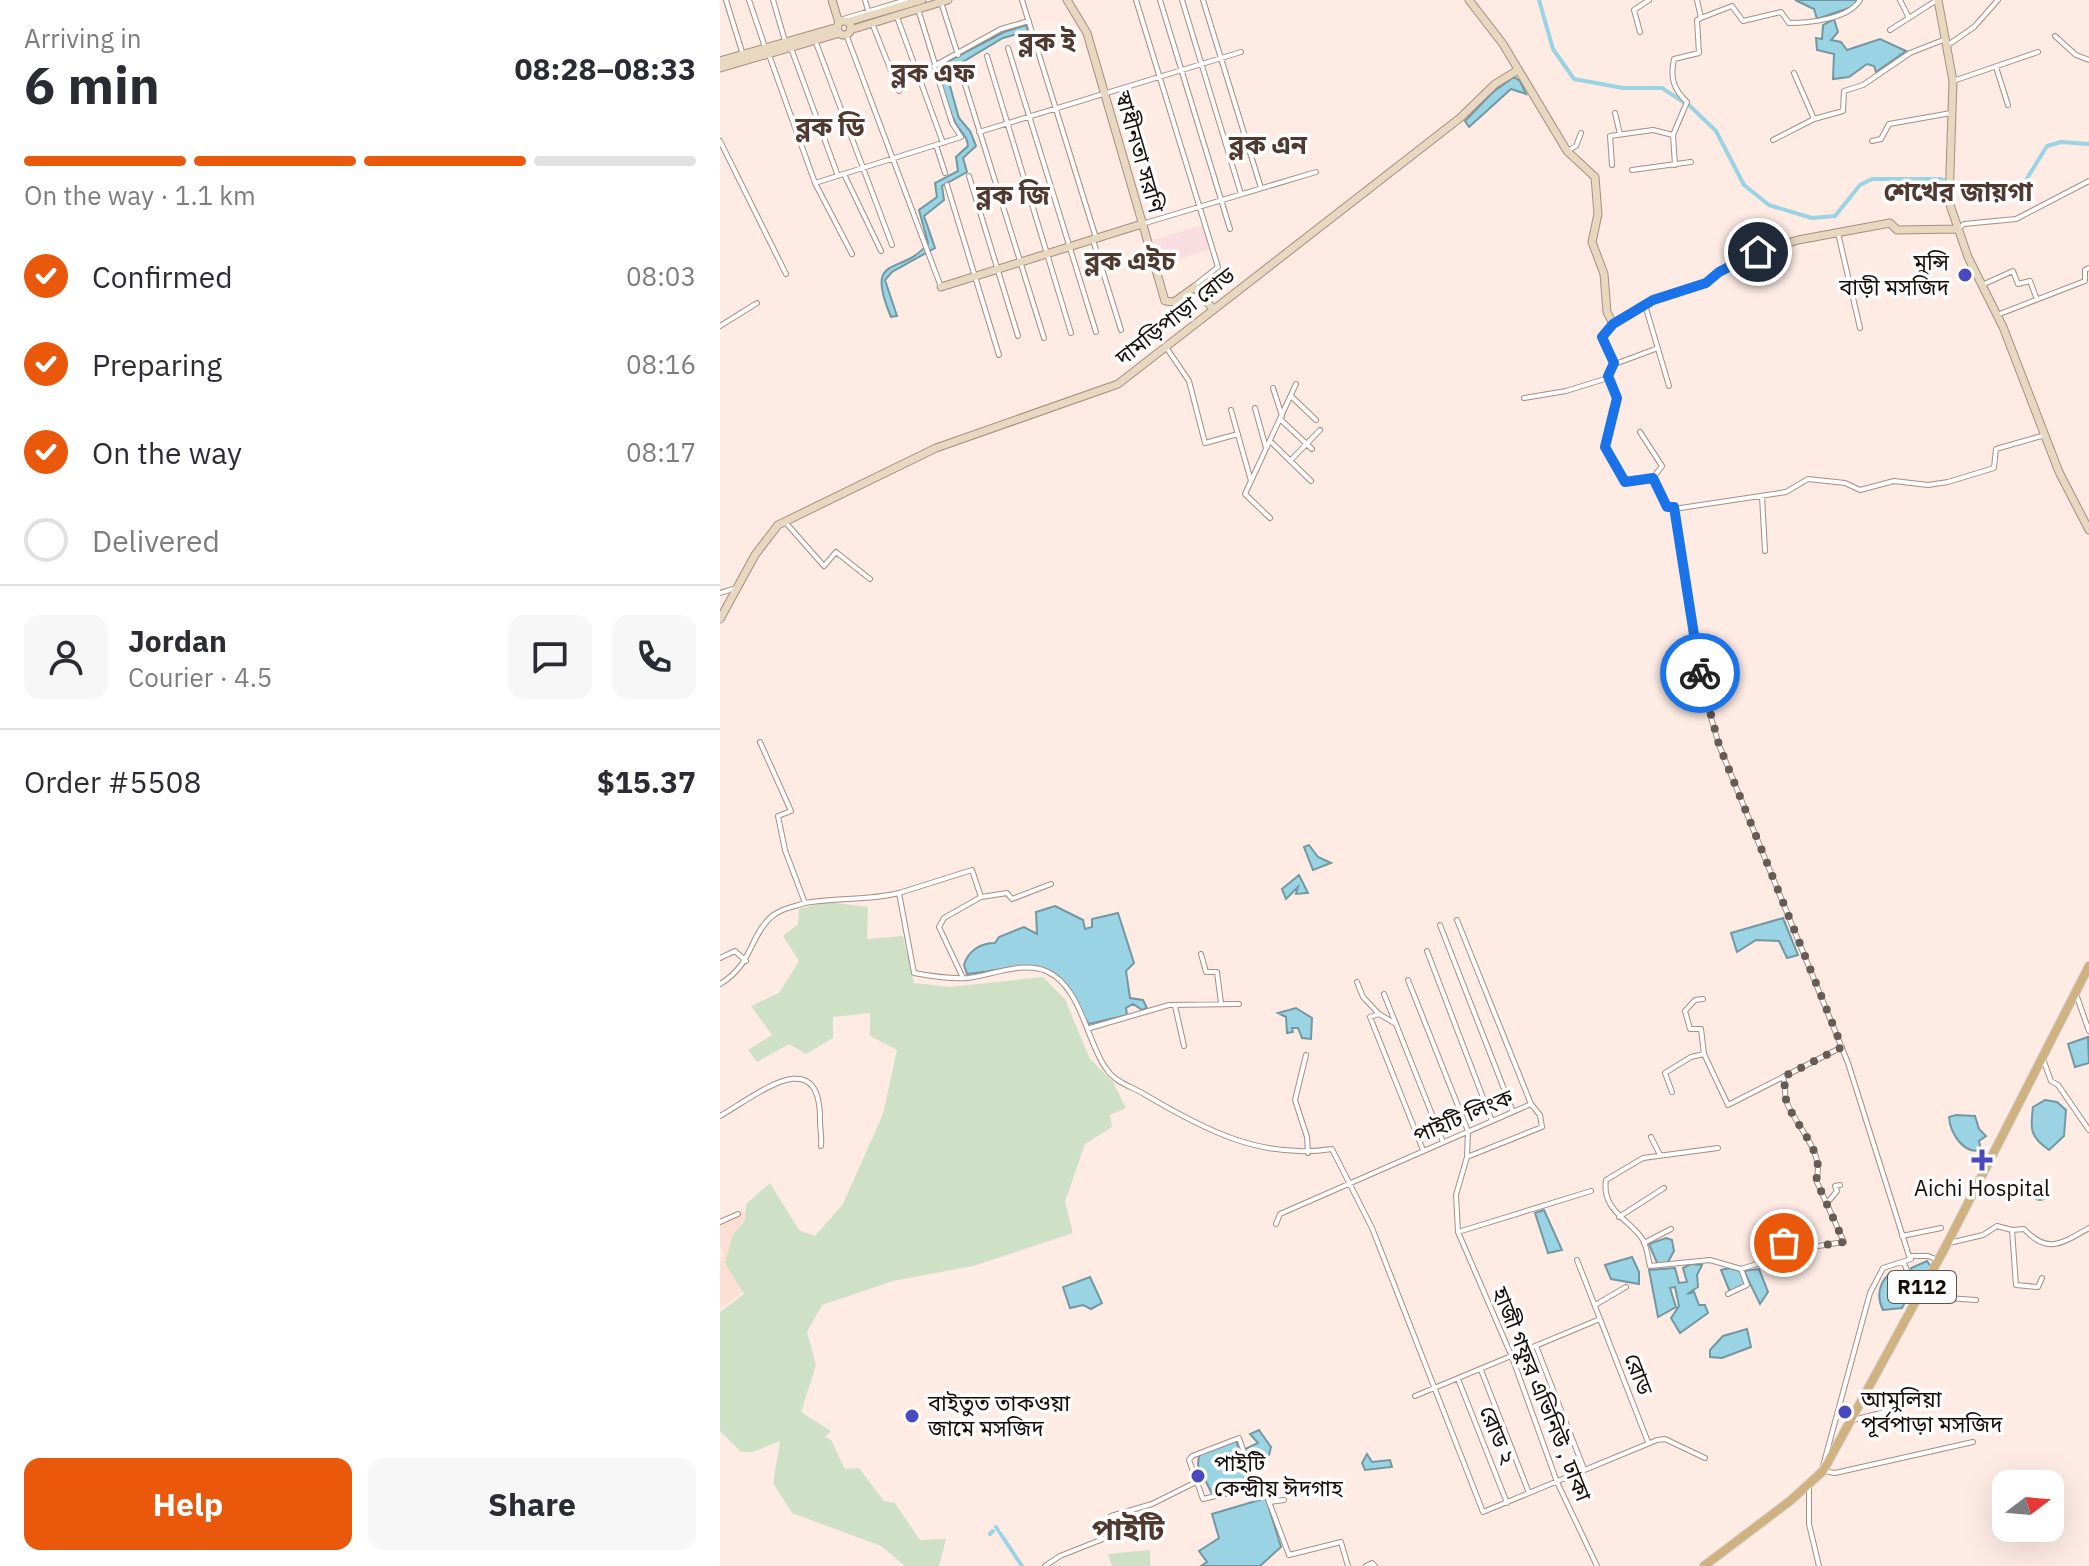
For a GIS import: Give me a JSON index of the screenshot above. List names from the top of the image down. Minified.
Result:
{"streets":{"main road":["স্বাধীনতা সরণি","দামড়িপাড়া রোড","R112"],"street":["পাইটি লিংক","রোড","হাজী গফুর এভিনিউ , ঢাকা","রোড ২"]},"districts":["ব্লক ই","ব্লক এফ","ব্লক ডি","ব্লক এন","শেখের জায়গা","ব্লক জি","ব্লক এইচ","পাইটি"],"places":{"other":["মুন্সি বাড়ী মসজিদ","আমুলিয়া পূর্বপাড়া মসজিদ","বাইতুত তাকওয়া জামে মসজিদ","পাইটি কেন্দ্রীয় ঈদগাহ"],"health":["Aichi Hospital"]},"north":"right","page":{"heading":["6 min","Arriving in","08:28–08:33"],"panel":["Jordan","Courier · 4.5","Order #5508","$15.37"],"bar":"On the way · 1.1 km","list":[["Confirmed","08:03"],["Preparing","08:16"],["On the way","08:17"],"Delivered"],"buttons":["Help","Share"]}}
